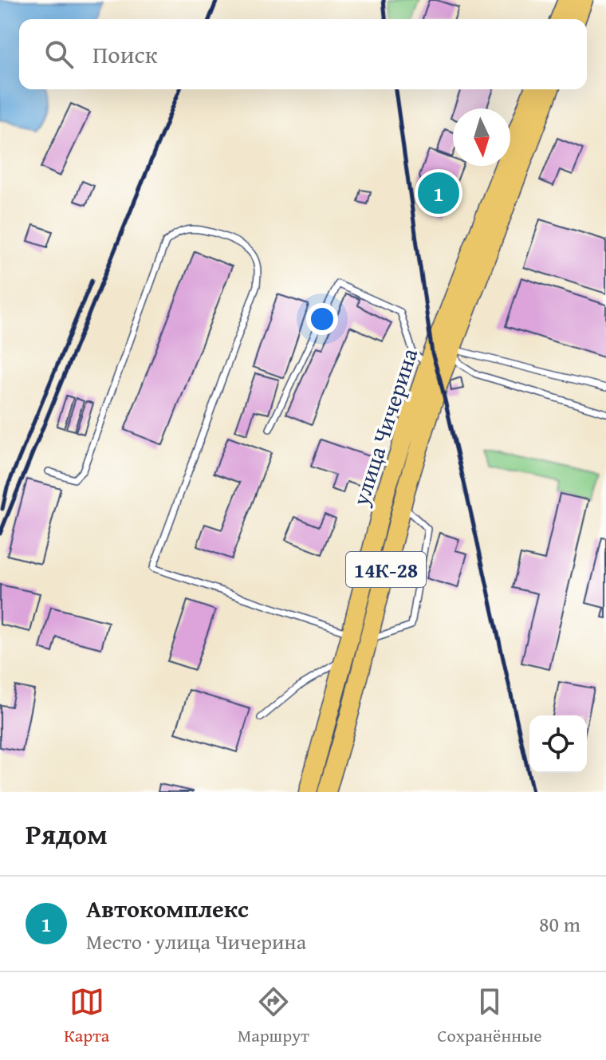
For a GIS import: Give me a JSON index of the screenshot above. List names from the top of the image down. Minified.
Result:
{"streets":{"main road":["улица Чичерина","14К-28"]},"north":"bottom","page":{"search":"Поиск","pins":"1","heading":"Рядом","list":[{"mark":"1","name":"Автокомплекс","note":"Место · улица Чичерина","value":"80 m"}],"nav":["Карта","Маршрут","Сохранённые"]}}
